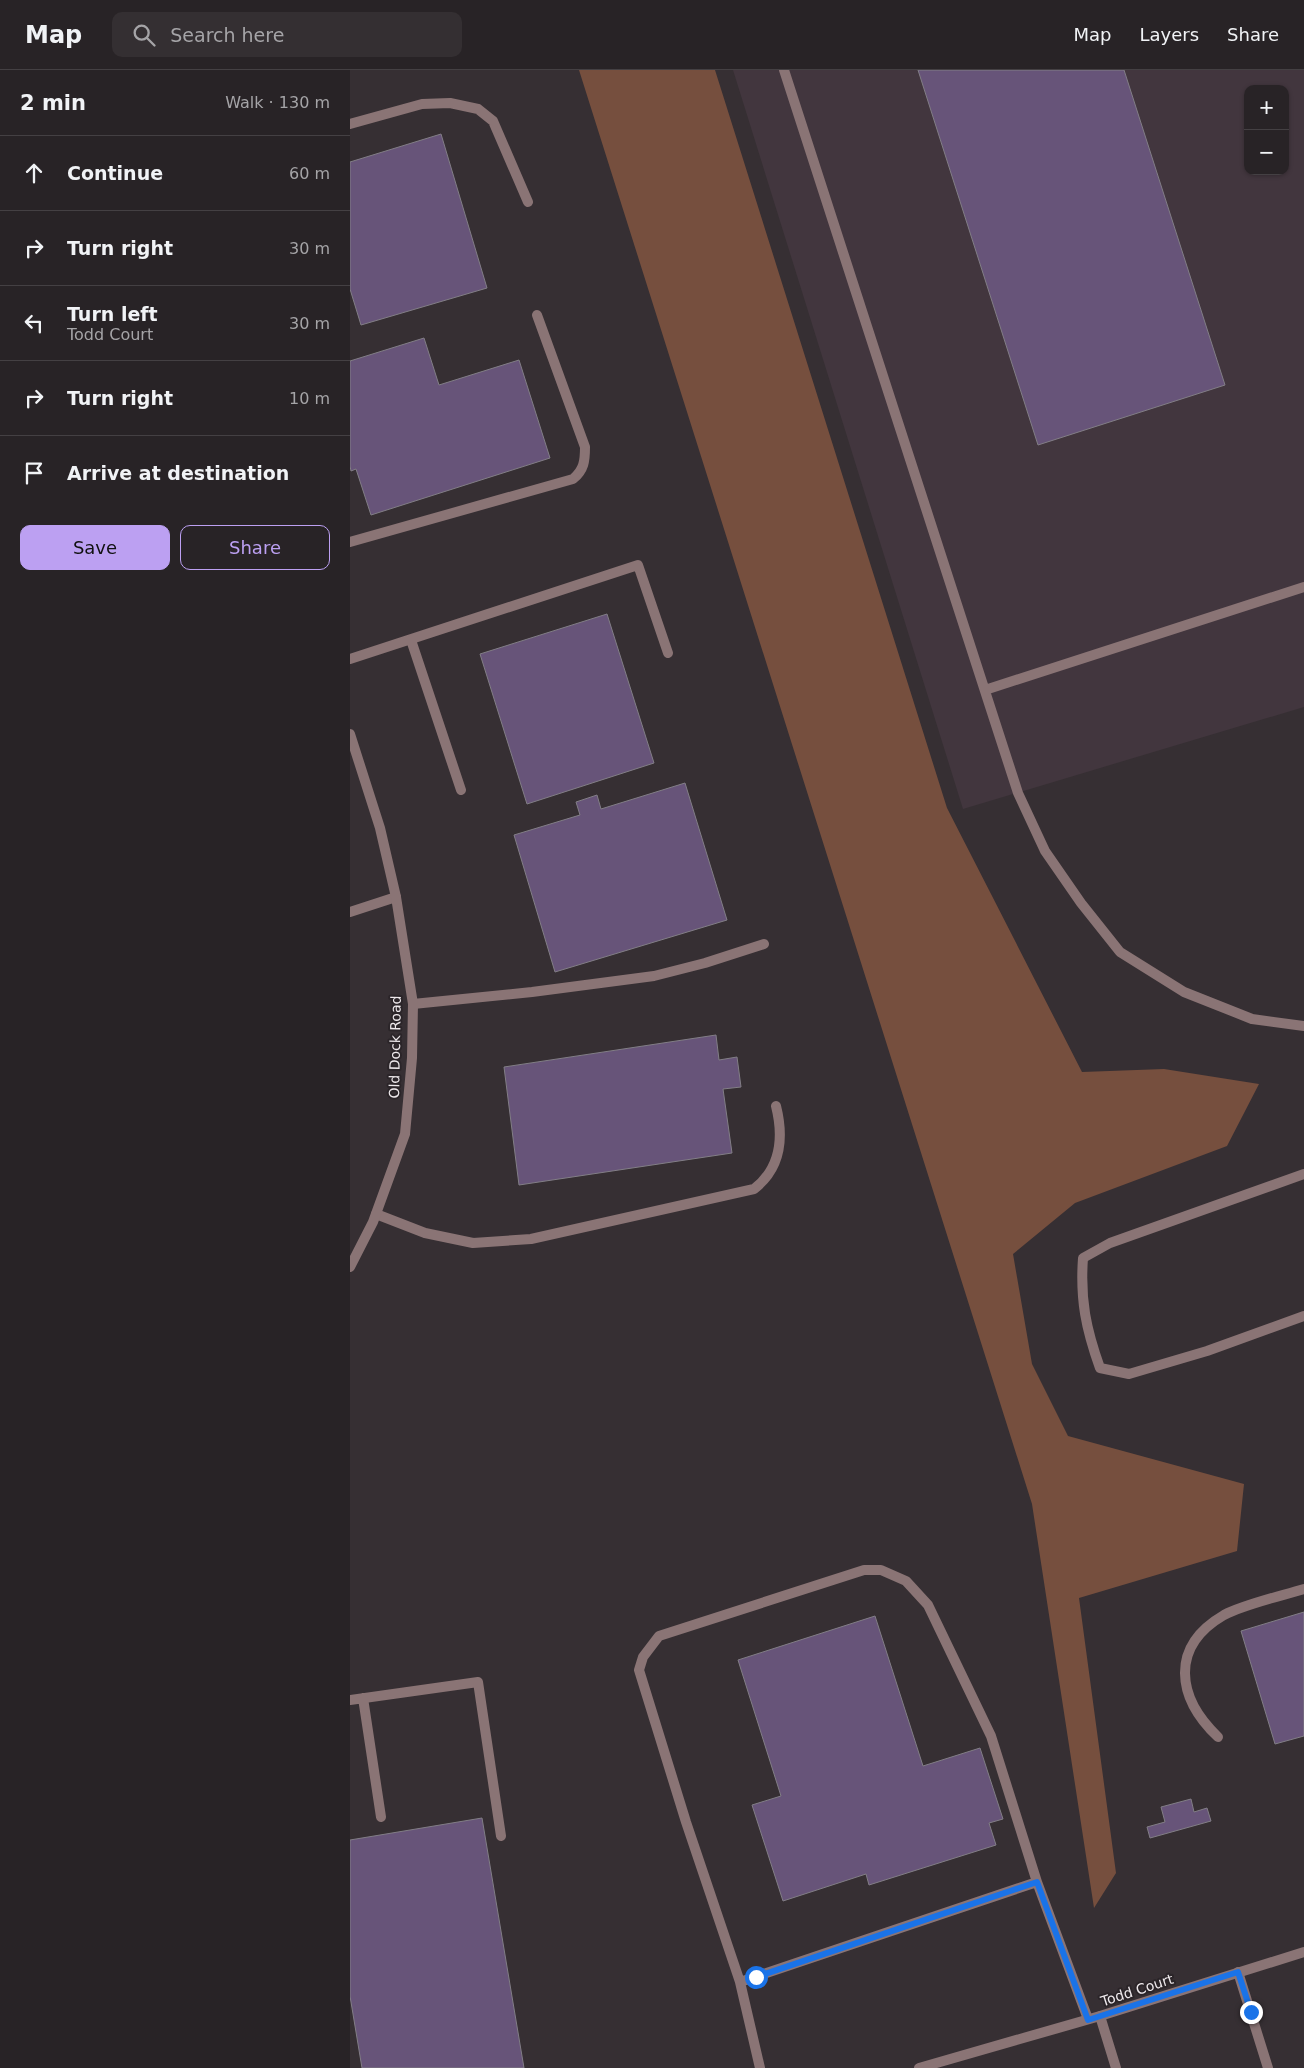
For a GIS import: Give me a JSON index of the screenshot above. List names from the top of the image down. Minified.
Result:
{"streets":{"street":["Old Dock Road","Todd Court"]},"page":{"header":"Map","search":"Search here","nav":["Map","Layers","Share"],"heading":["2 min","Walk · 130 m"],"map_buttons":["+","−"],"list":[["Continue","60 m"],["Turn right","30 m"],["Turn left","Todd Court","30 m"],["Turn right","10 m"],"Arrive at destination"],"buttons":["Save","Share"]}}
